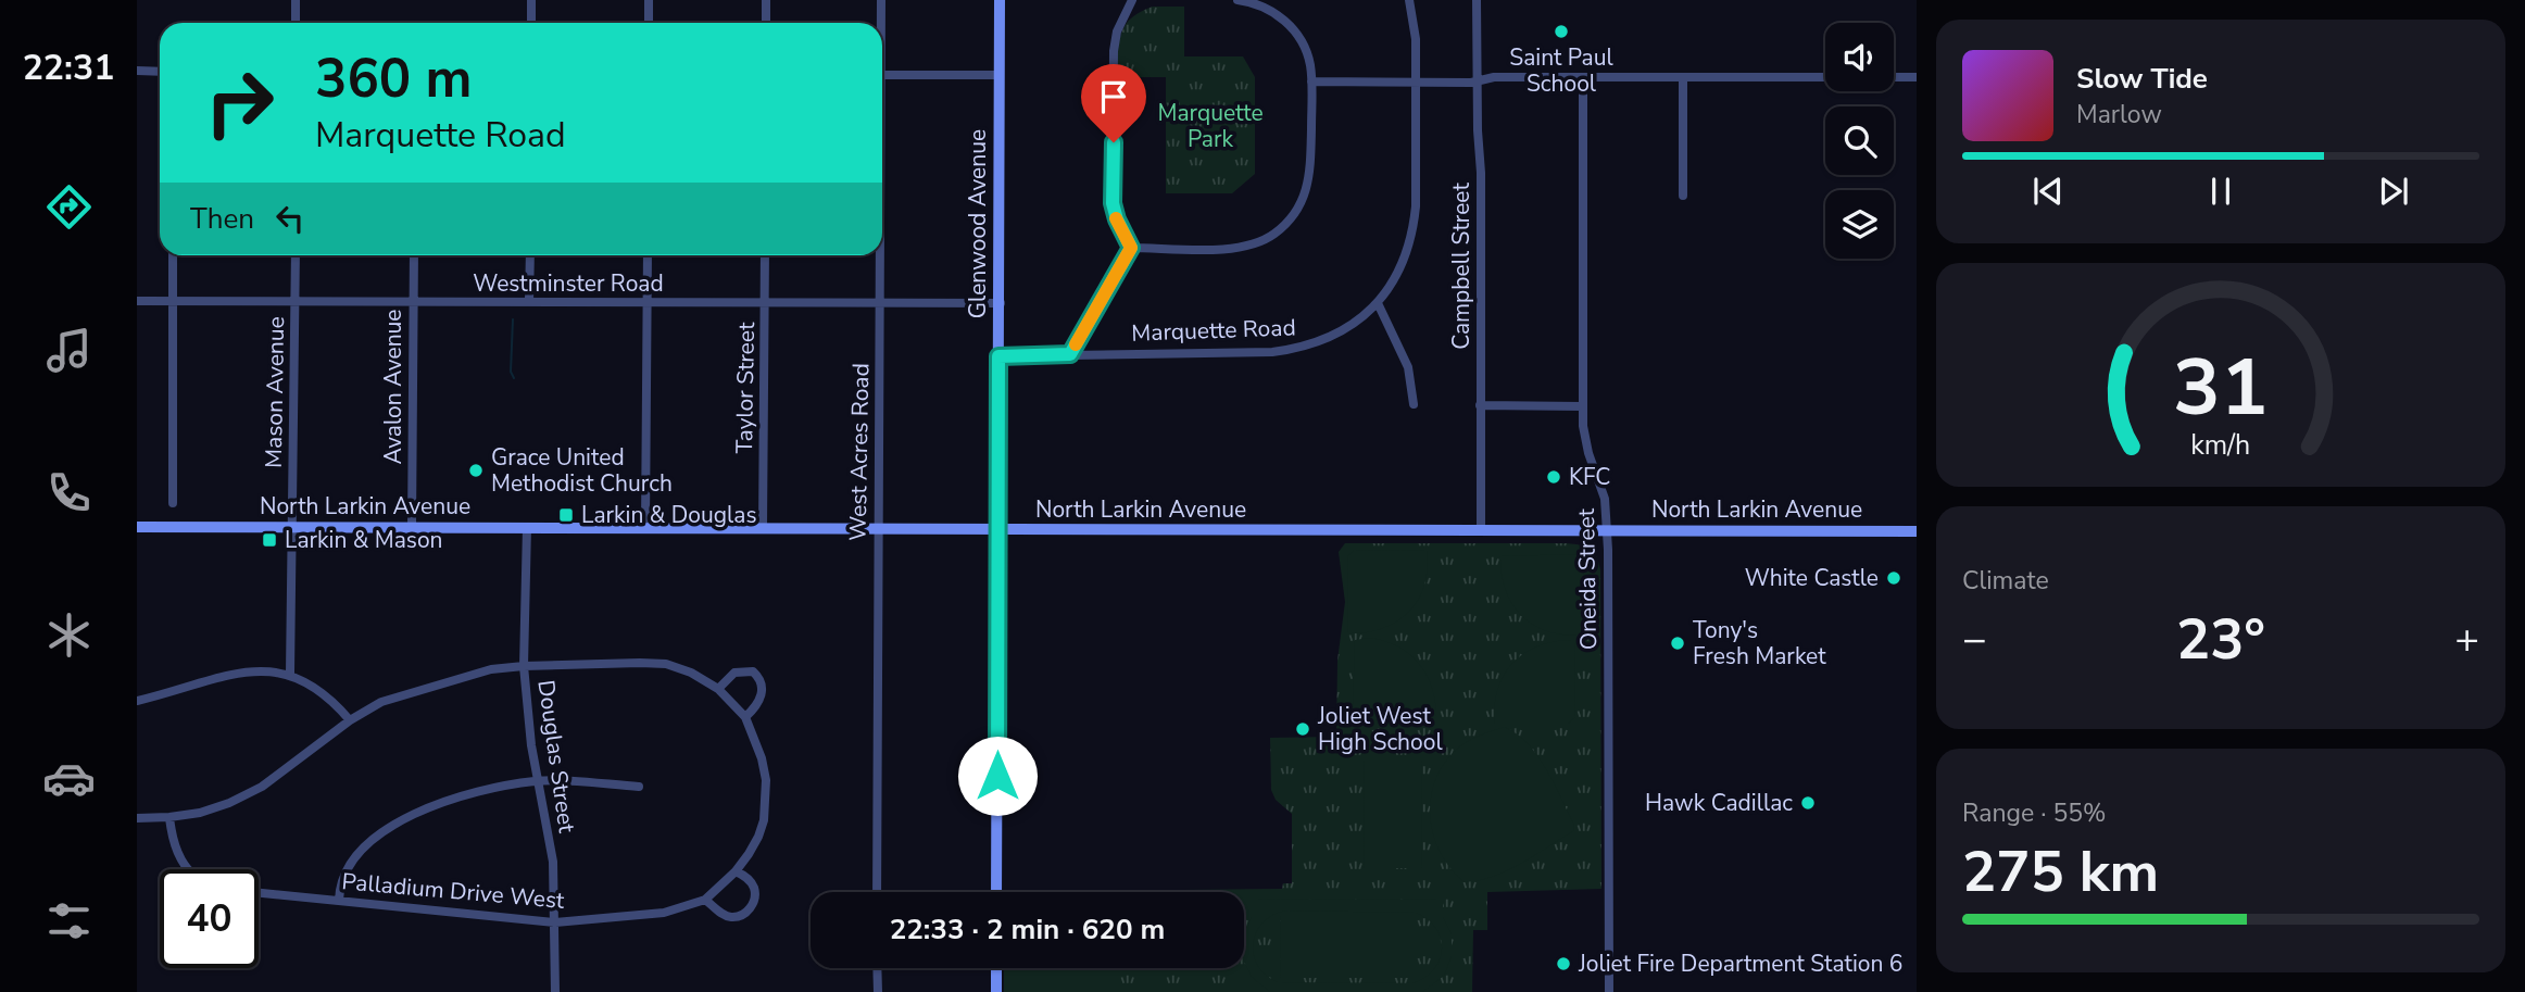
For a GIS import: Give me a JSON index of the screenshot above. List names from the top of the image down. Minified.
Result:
{"streets":{"main road":["Glenwood Avenue","North Larkin Avenue"],"street":["Campbell Street","Westminster Road","Marquette Road","Avalon Avenue","Taylor Street","Mason Avenue","West Acres Road","Oneida Street","Douglas Street","Palladium Drive West"]},"crossings":[["Glenwood Avenue","Westminster Road"],["Glenwood Avenue","Marquette Road"],["Glenwood Avenue","North Larkin Avenue"],["Campbell Street","North Larkin Avenue"],["Westminster Road","Avalon Avenue"],["Westminster Road","Taylor Street"],["Westminster Road","Mason Avenue"],["Westminster Road","West Acres Road"],["Avalon Avenue","North Larkin Avenue"],["Taylor Street","North Larkin Avenue"],["Mason Avenue","North Larkin Avenue"],["West Acres Road","North Larkin Avenue"],["North Larkin Avenue","Oneida Street"],["North Larkin Avenue","Douglas Street"],["Douglas Street","Palladium Drive West"]],"parks":["Marquette Park"],"places":{"other":["Saint Paul School","Grace United Methodist Church","KFC","White Castle","Tony's Fresh Market","Joliet West High School","Hawk Cadillac","Joliet Fire Department Station 6"],"transit":["Larkin & Douglas","Larkin & Mason"]},"page":{"tabs":"22:31","turn":["360 m","Marquette Road"],"song":["Slow Tide","Marlow"],"then":"Then","tile":["Climate",["Range · 55%","275 km"]],"heat":["−","23°","+"],"limit":"40","trip":"22:33 · 2 min · 620 m","gauge":["31","km/h"]}}
